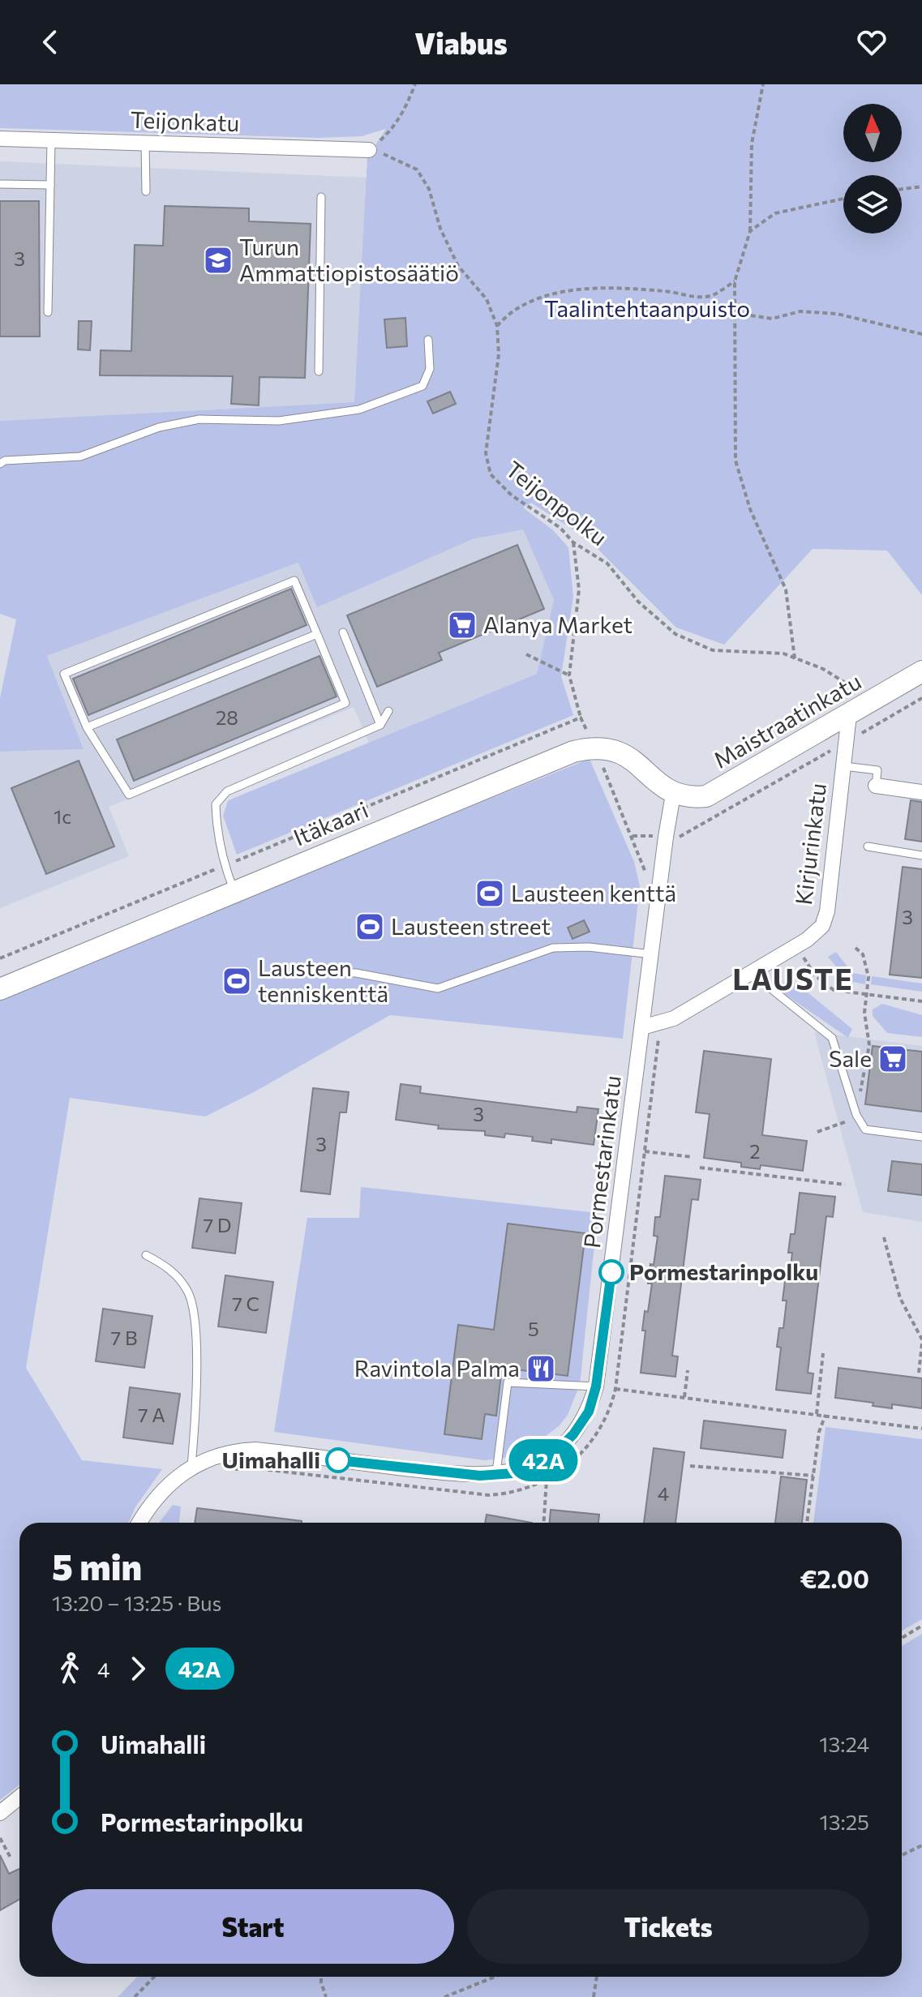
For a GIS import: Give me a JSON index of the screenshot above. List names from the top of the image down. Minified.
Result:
{"streets":{"street":["Teijonkatu","Maistraatinkatu","Itäkaari","Kirjurinkatu","Pormestarinkatu"],"path":["Teijonpolku"]},"crossings":[["Teijonkatu","Teijonpolku"],["Teijonpolku","Maistraatinkatu"],["Teijonpolku","Kirjurinkatu"],["Maistraatinkatu","Itäkaari"],["Maistraatinkatu","Kirjurinkatu"],["Maistraatinkatu","Pormestarinkatu"],["Itäkaari","Pormestarinkatu"],["Kirjurinkatu","Pormestarinkatu"]],"districts":["LAUSTE"],"parks":["Taalintehtaanpuisto"],"places":{"school or university":["Turun Ammattiopistosäätiö"],"supermarket":["Alanya Market","Sale"],"sports":["Lausteen kenttä","Lausteen street","Lausteen tenniskenttä"],"other":["Pormestarinpolku","Uimahalli"],"restaurant":["Ravintola Palma"]},"lines":["bus line 42A"],"house_numbers":["3","28","1c","3","3","3","2","7 D","7 C","5","7 B","7 A","4"],"north":"top","page":{"header":"Viabus","on_map":"42A","heading":["5 min","13:20 – 13:25 · Bus","€2.00"],"legs":["4","42A"],"list":[{"name":"Uimahalli","value":"13:24"},{"name":"Pormestarinpolku","value":"13:25"}],"buttons":["Start","Tickets"]}}
